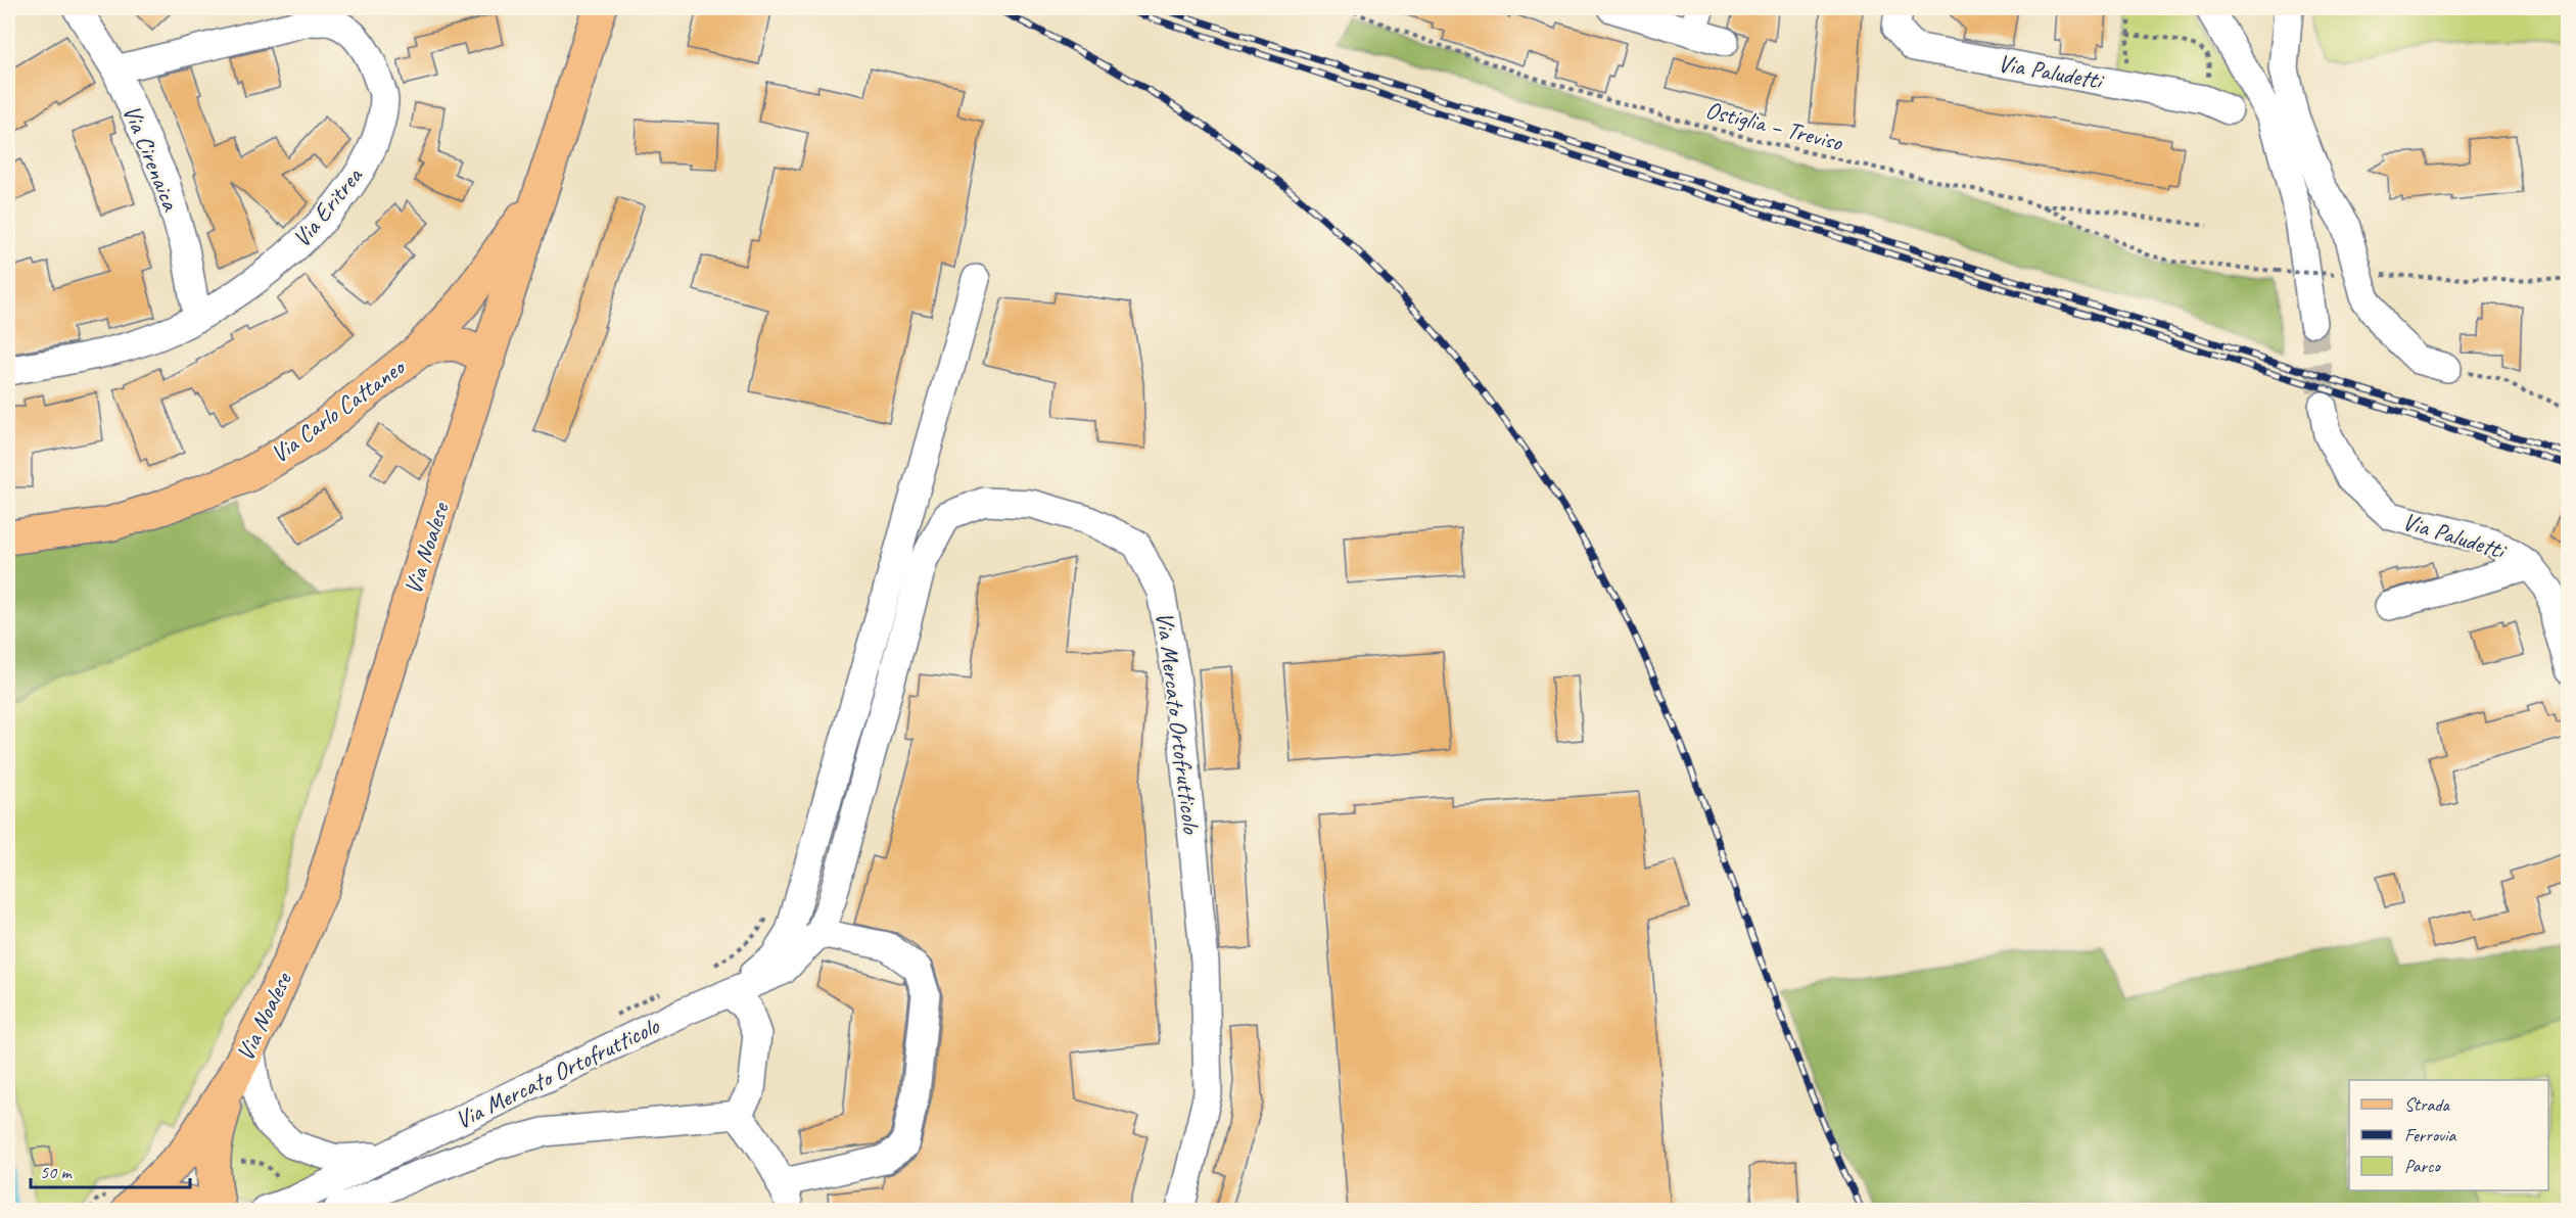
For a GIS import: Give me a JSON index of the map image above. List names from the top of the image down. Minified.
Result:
{"streets":{"main road":["Via Carlo Cattaneo","Via Noalese"],"street":["Via Paludetti","Via Cirenaica","Via Eritrea","Via Mercato Ortofrutticolo"],"path":["Ostiglia – Treviso"]},"crossings":[["Via Cirenaica","Via Eritrea"],["Via Carlo Cattaneo","Via Noalese"],["Via Noalese","Via Mercato Ortofrutticolo"]],"legend":["Strada","Ferrovia","Parco"],"scale_bar":"50 m"}
